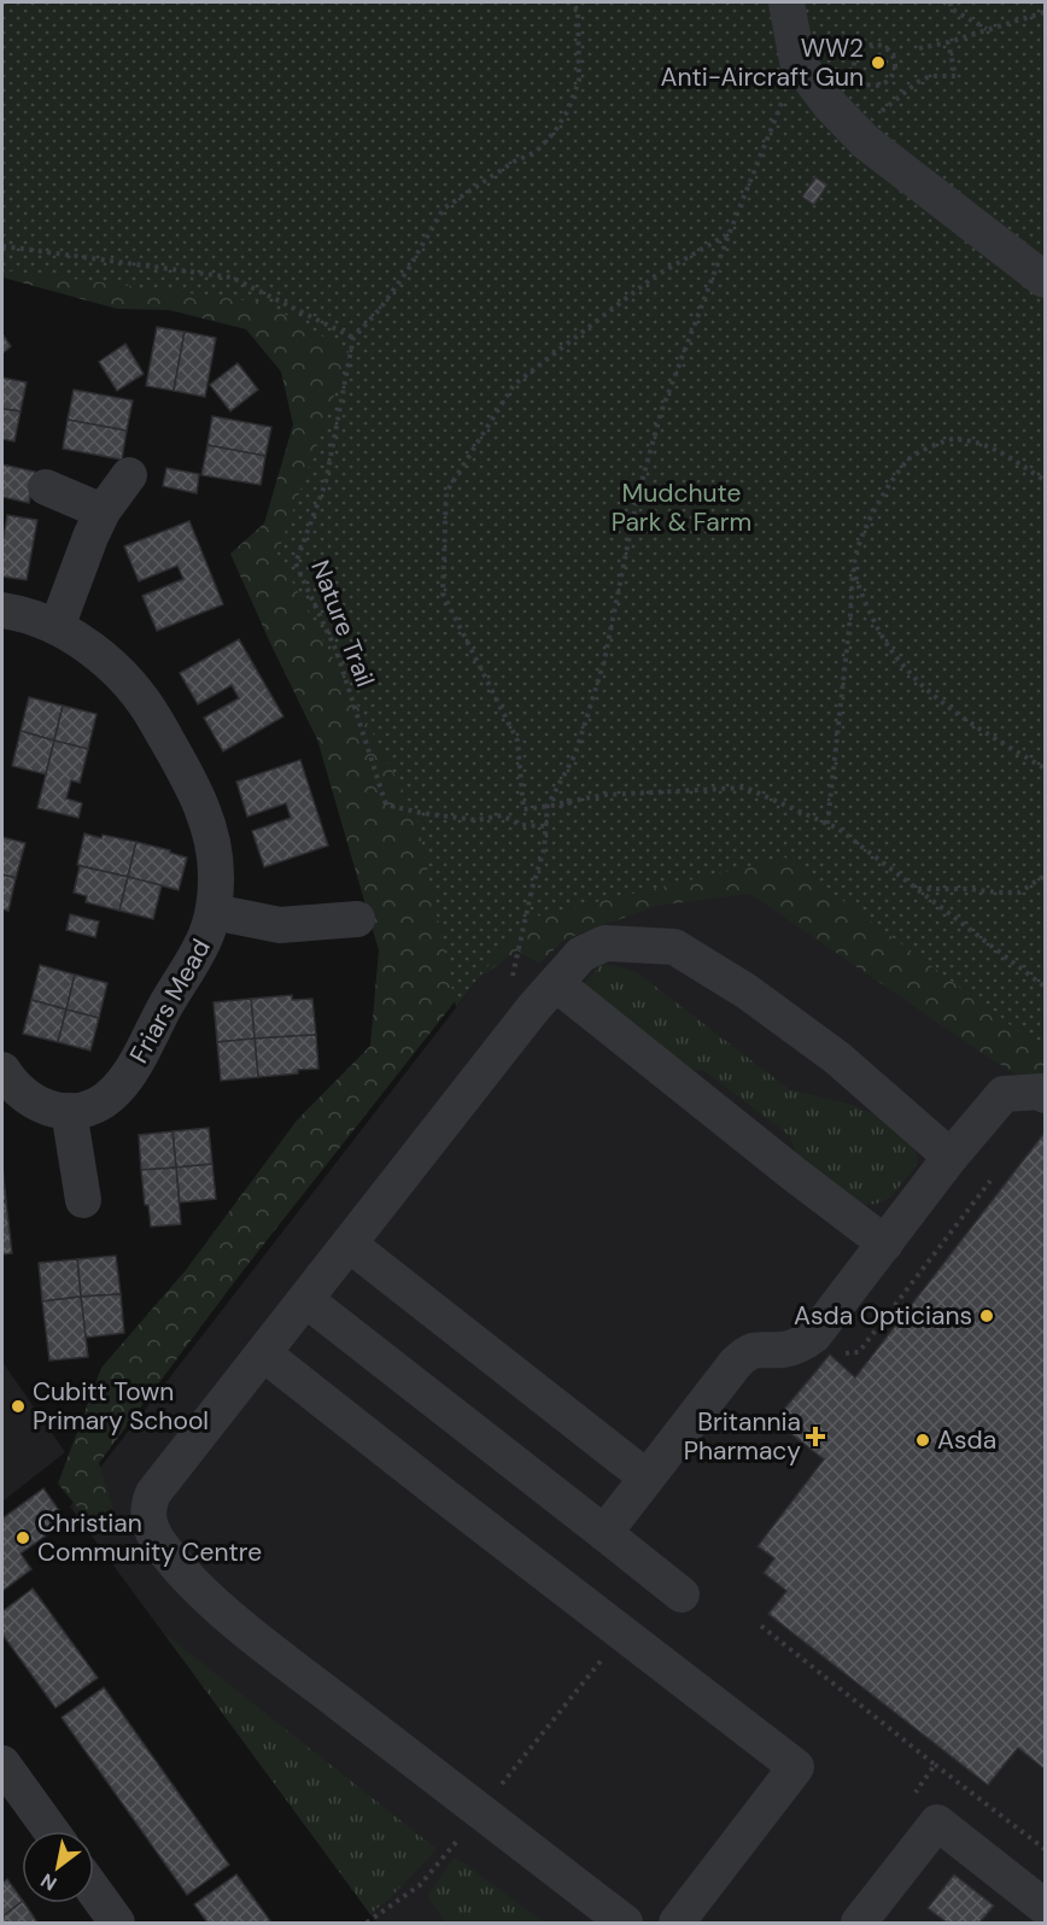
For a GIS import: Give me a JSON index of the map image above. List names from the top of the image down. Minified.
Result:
{"streets":{"street":["Friars Mead"],"path":["Nature Trail"]},"parks":["Mudchute Park & Farm"],"places":{"other":["WW2 Anti-Aircraft Gun","Asda Opticians","Cubitt Town Primary School","Asda","Christian Community Centre"],"health":["Britannia Pharmacy"]},"north":"bottom left"}
